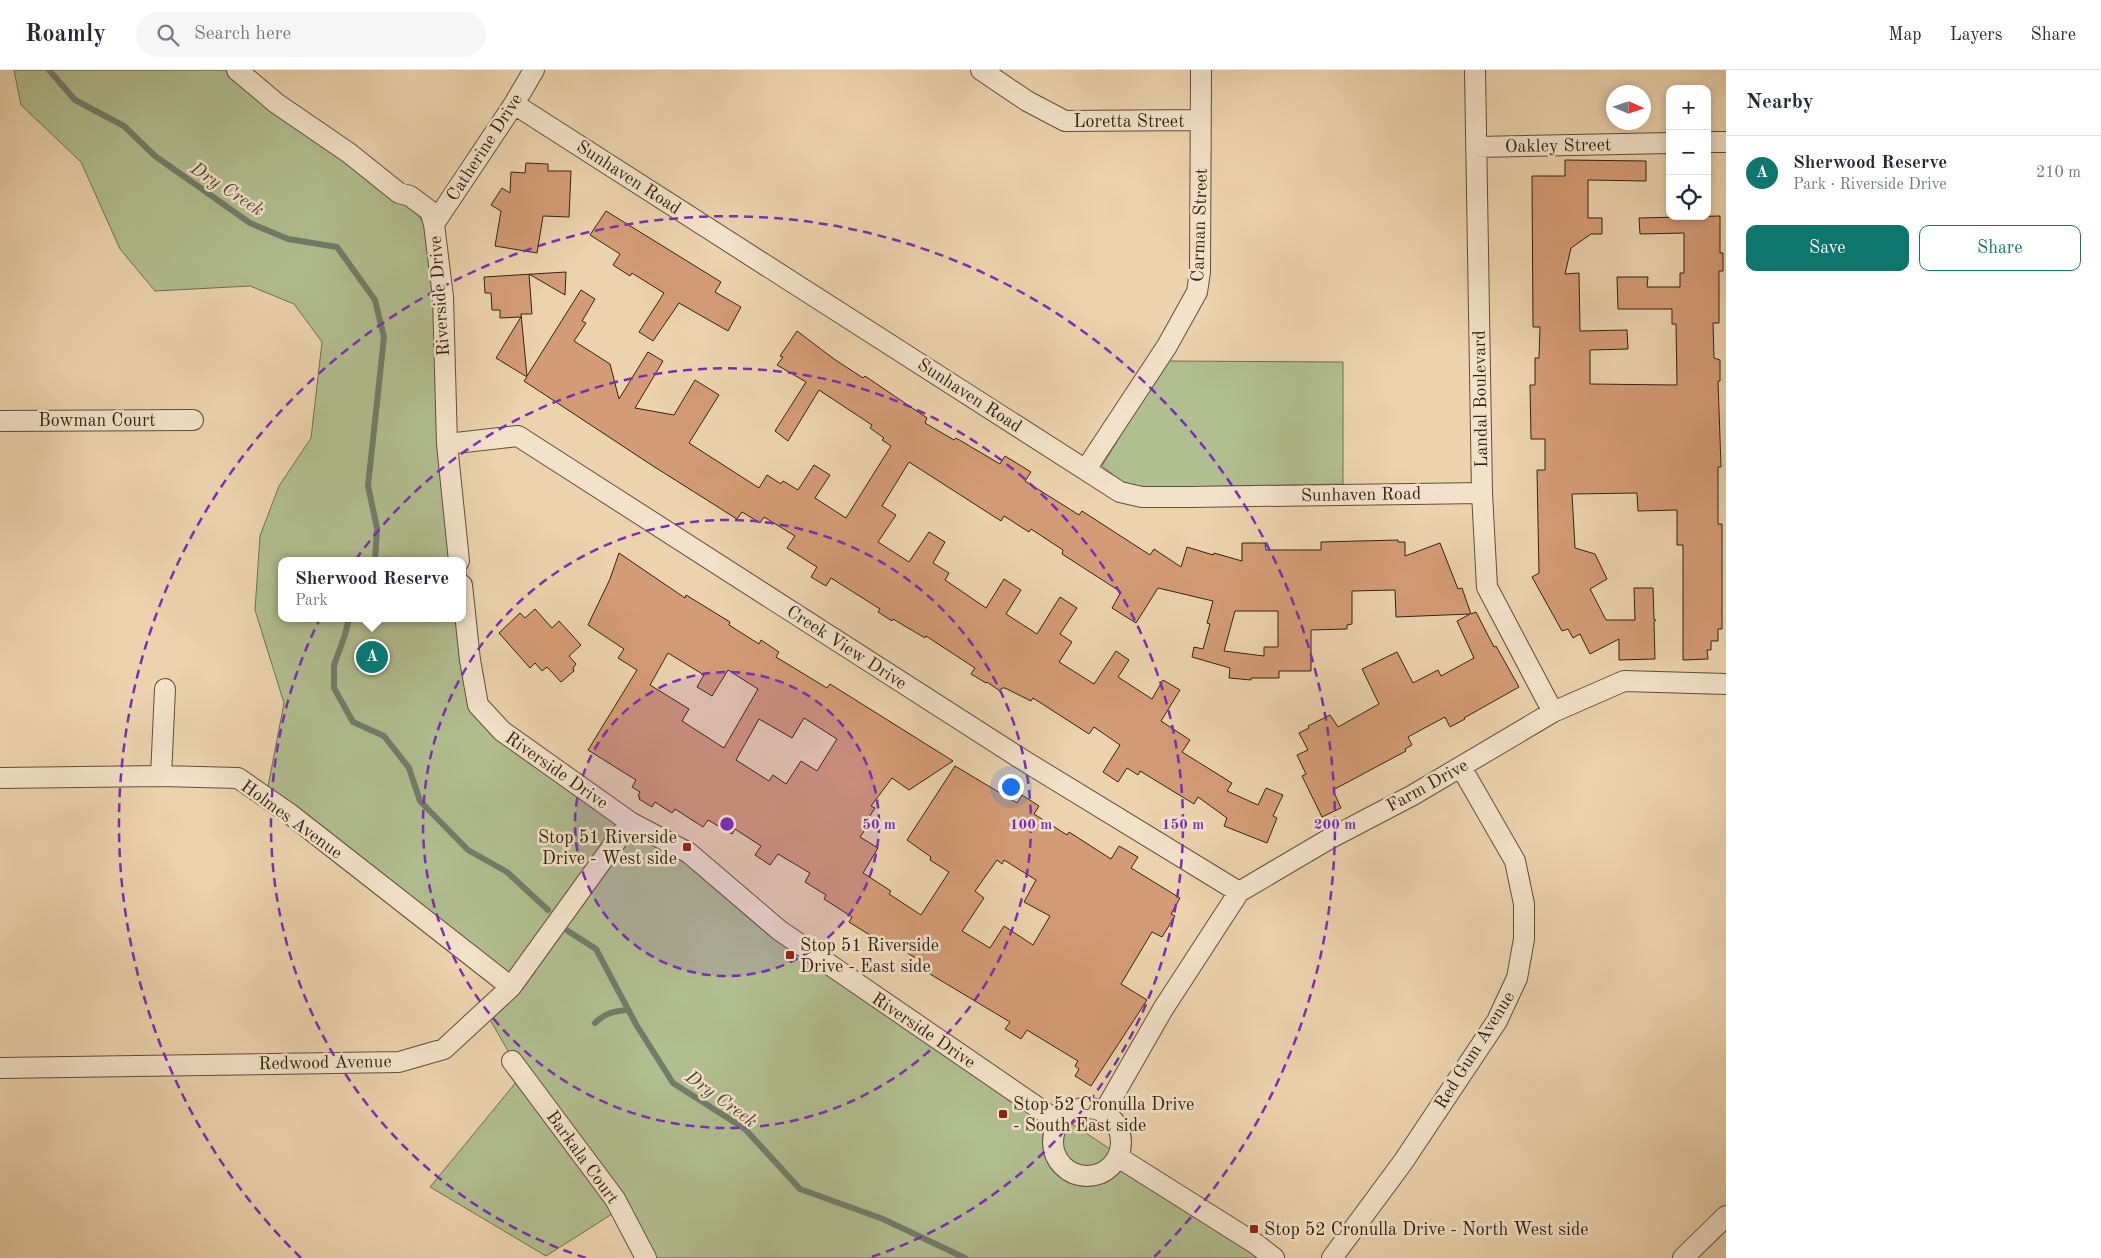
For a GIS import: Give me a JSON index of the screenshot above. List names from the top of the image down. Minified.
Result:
{"streets":{"street":["Loretta Street","Oakley Street","Catherine Drive","Sunhaven Road","Carman Street","Riverside Drive","Landal Boulevard","Bowman Court","Creek View Drive","Farm Drive","Holmes Avenue","Red Gum Avenue","Redwood Avenue","Barkala Court"]},"crossings":[["Loretta Street","Carman Street"],["Oakley Street","Landal Boulevard"],["Catherine Drive","Sunhaven Road"],["Catherine Drive","Riverside Drive"],["Sunhaven Road","Carman Street"],["Sunhaven Road","Landal Boulevard"],["Riverside Drive","Creek View Drive"],["Riverside Drive","Farm Drive"],["Riverside Drive","Redwood Avenue"],["Landal Boulevard","Farm Drive"],["Creek View Drive","Farm Drive"],["Farm Drive","Red Gum Avenue"],["Holmes Avenue","Redwood Avenue"]],"water":["Dry Creek"],"places":{"transit":["Stop 51 Riverside Drive - West side","Stop 51 Riverside Drive - East side","Stop 52 Cronulla Drive - South East side","Stop 52 Cronulla Drive - North West side"]},"north":"right","page":{"header":"Roamly","search":"Search here","nav":["Map","Layers","Share"],"heading":"Nearby","map_buttons":["+","−"],"list":[{"mark":"A","name":"Sherwood Reserve","note":"Park · Riverside Drive","value":"210 m"}],"buttons":["Save","Share"],"popup":["Sherwood Reserve","Park"],"pins":"A"},"rings":["50 m","100 m","150 m","200 m"]}
